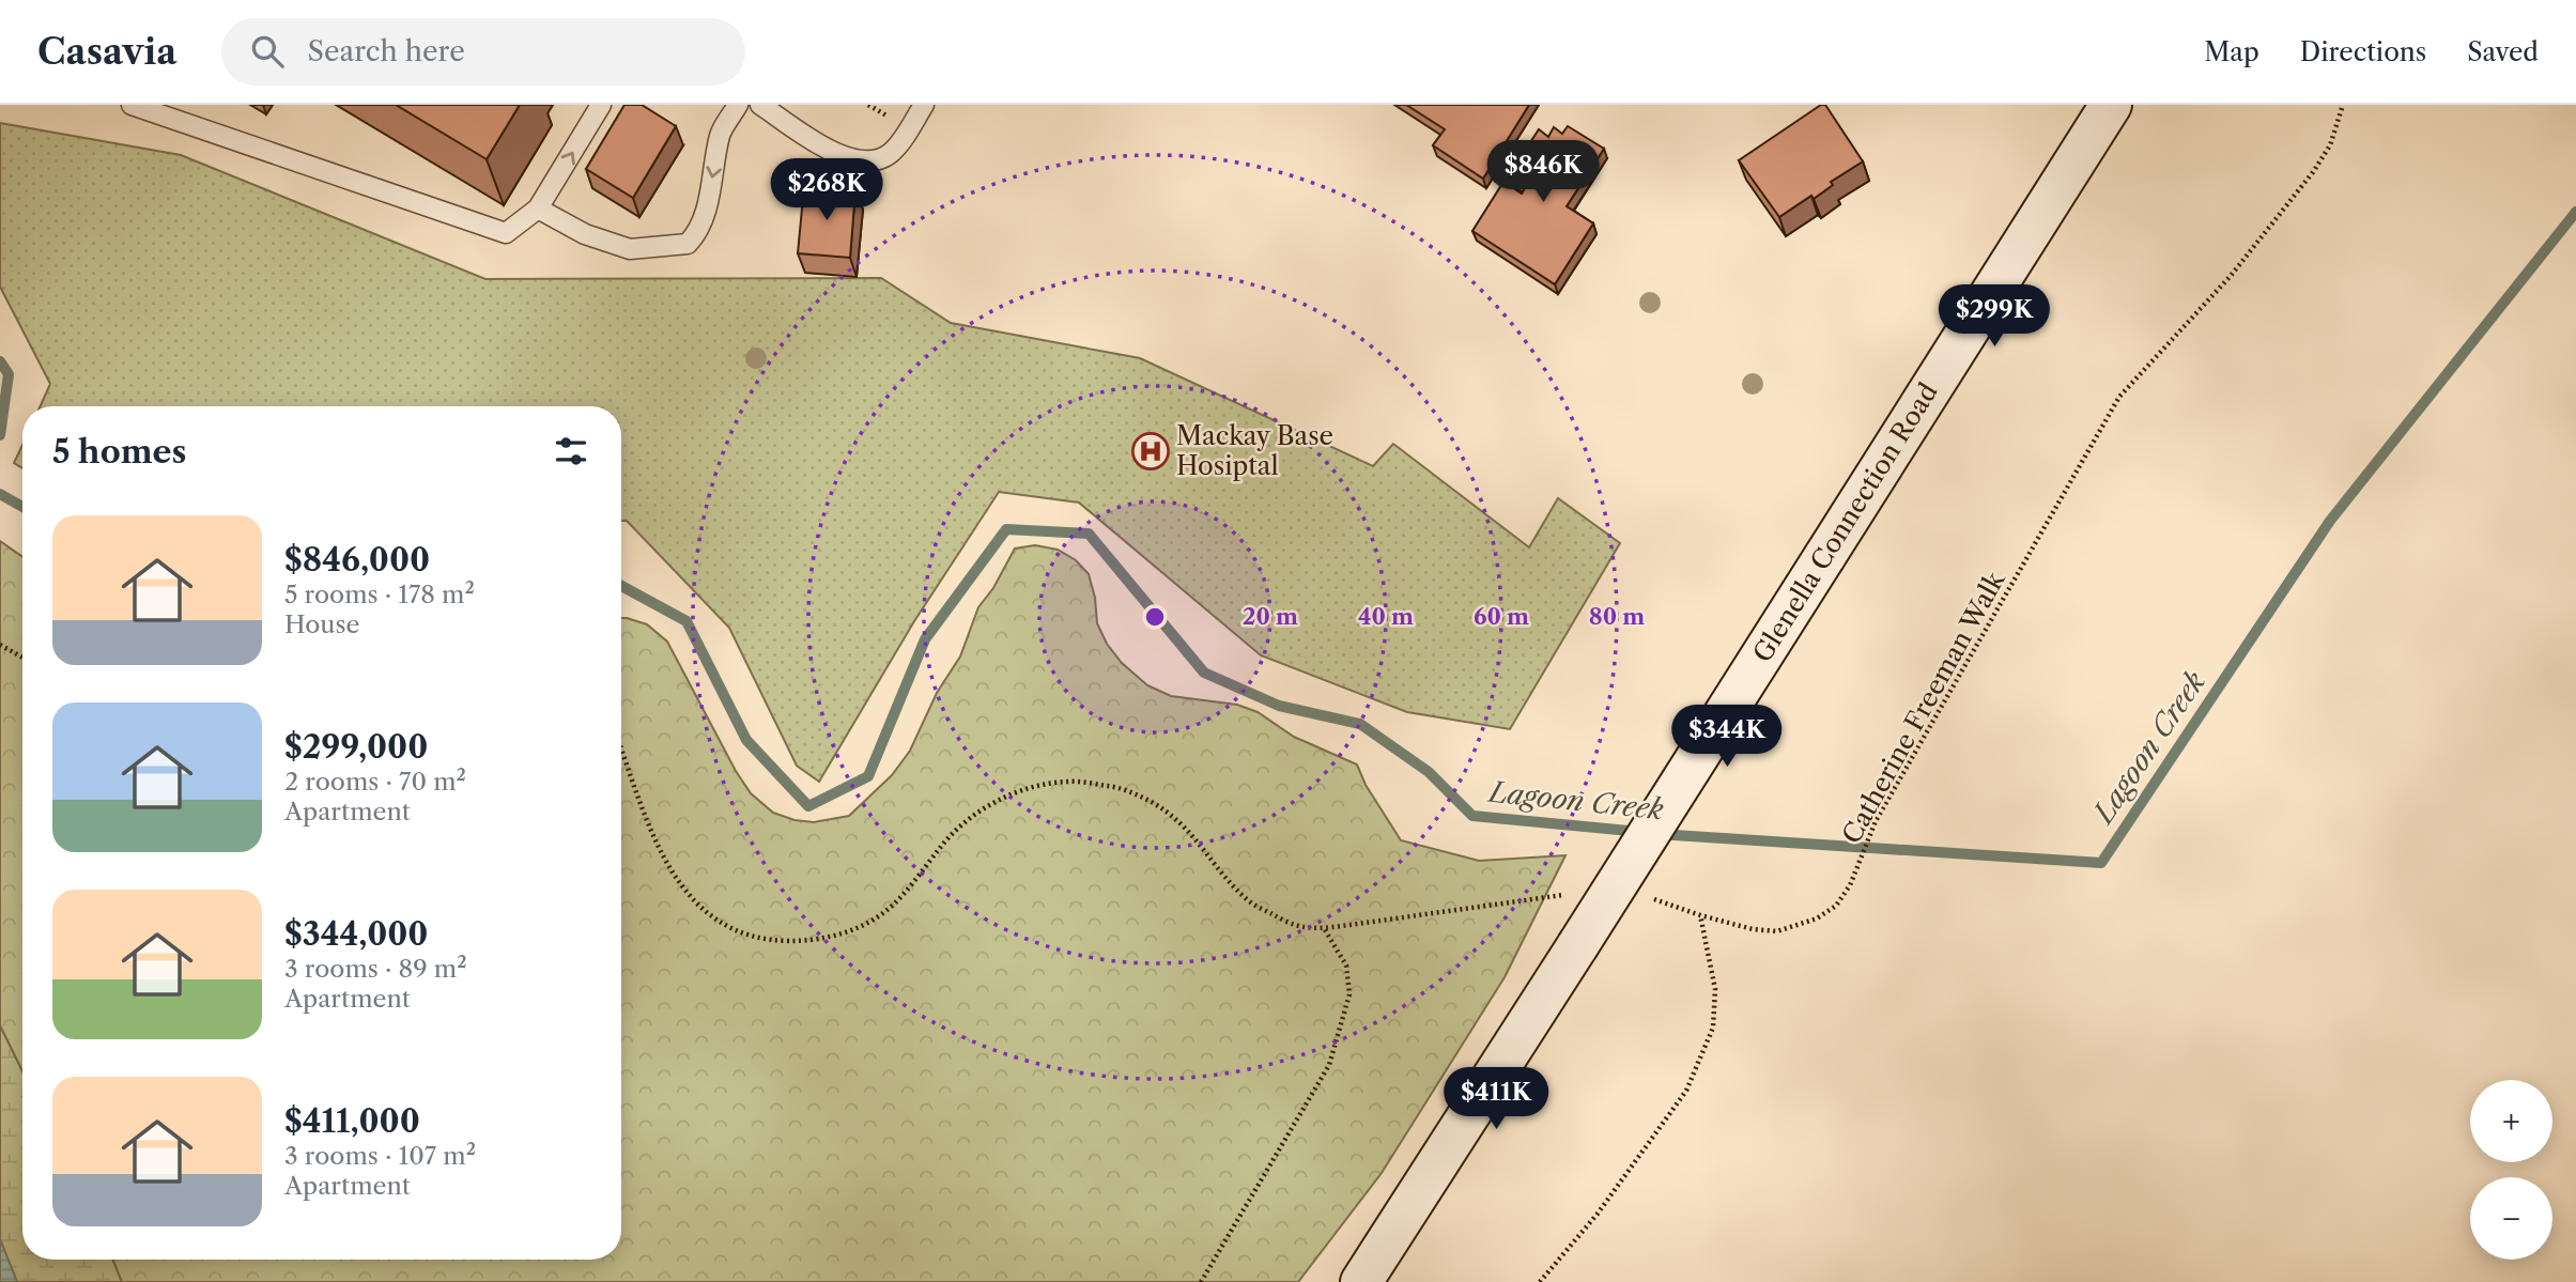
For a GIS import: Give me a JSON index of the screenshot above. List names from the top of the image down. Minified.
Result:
{"streets":{"main road":["Glenella Connection Road"],"path":["Catherine Freeman Walk"]},"water":["Lagoon Creek"],"places":{"hospital":["Mackay Base Hosiptal"]},"page":{"header":"Casavia","search":"Search here","nav":["Map","Directions","Saved"],"price":["$846K","$268K","$299K","$344K","$411K"],"heading":"5 homes","list":[{"name":"$846,000","note":"5 rooms · 178 m² · House"},{"name":"$299,000","note":"2 rooms · 70 m² · Apartment"},{"name":"$344,000","note":"3 rooms · 89 m² · Apartment"},{"name":"$411,000","note":"3 rooms · 107 m² · Apartment"}],"map_buttons":["+","−"]},"rings":["20 m","40 m","60 m","80 m"]}
